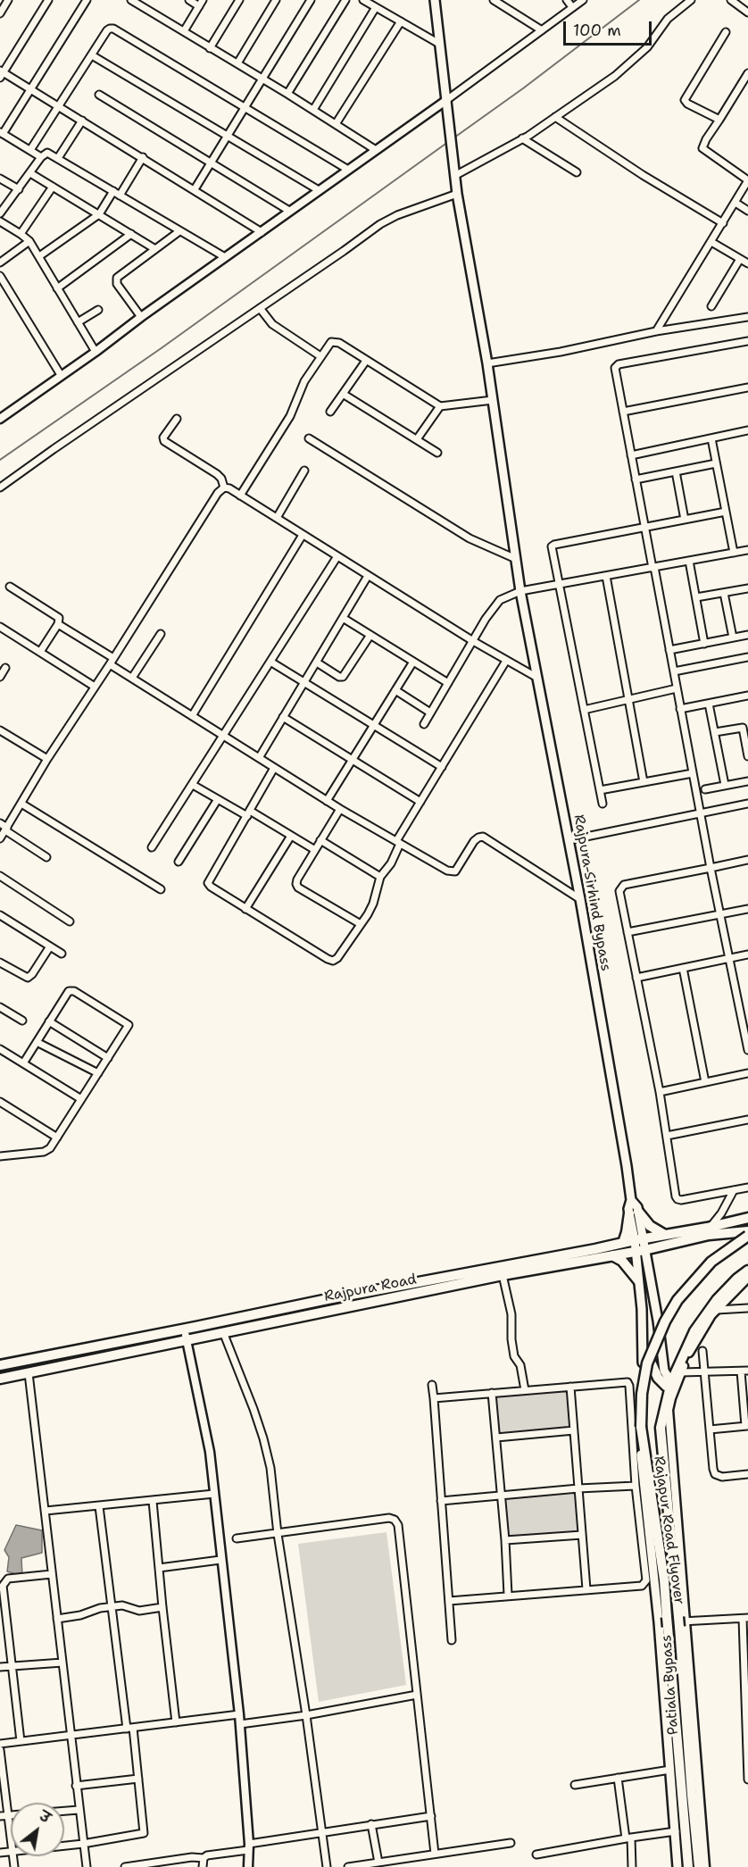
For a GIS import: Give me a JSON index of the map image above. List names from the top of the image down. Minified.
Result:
{"streets":{"main road":["Rajpura-Sirhind Bypass","Rajpura Road","Rajapur Road Flyover","Patiala Bypass"]},"crossings":[["Rajpura-Sirhind Bypass","Rajpura Road"],["Rajpura Road","Rajapur Road Flyover"]],"scale_bar":"100 m","north":"top right"}
